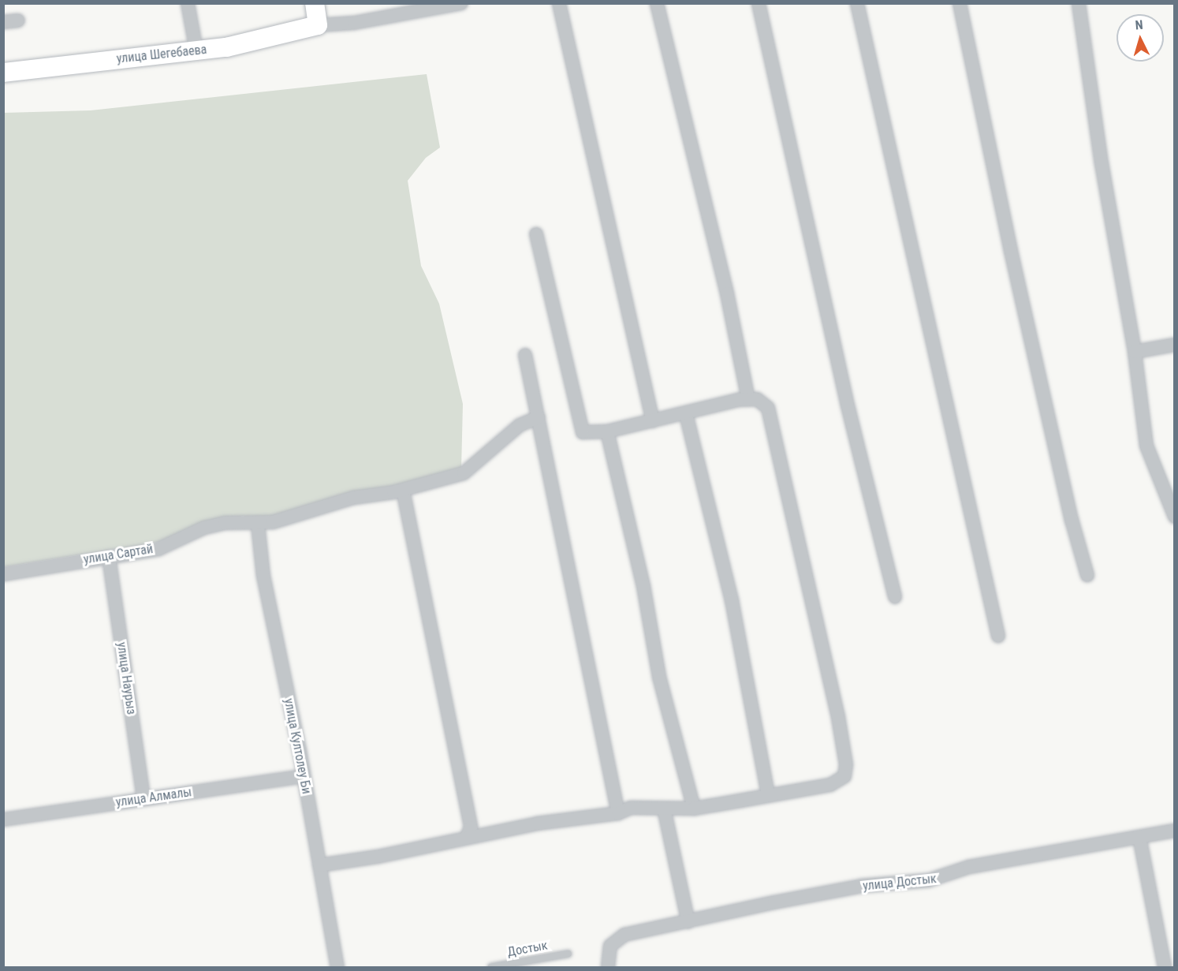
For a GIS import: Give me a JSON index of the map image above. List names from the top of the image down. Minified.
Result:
{"streets":{"main road":["улица Шегебаева"],"street":["улица Сартай","улица Наурыз","улица Култолеу Би","улица Алмалы","улица Достык"],"lane":["Достык"]},"crossings":[["улица Сартай","улица Наурыз"],["улица Сартай","улица Култолеу Би"],["улица Наурыз","улица Алмалы"],["улица Култолеу Би","улица Алмалы"]],"north":"top"}
